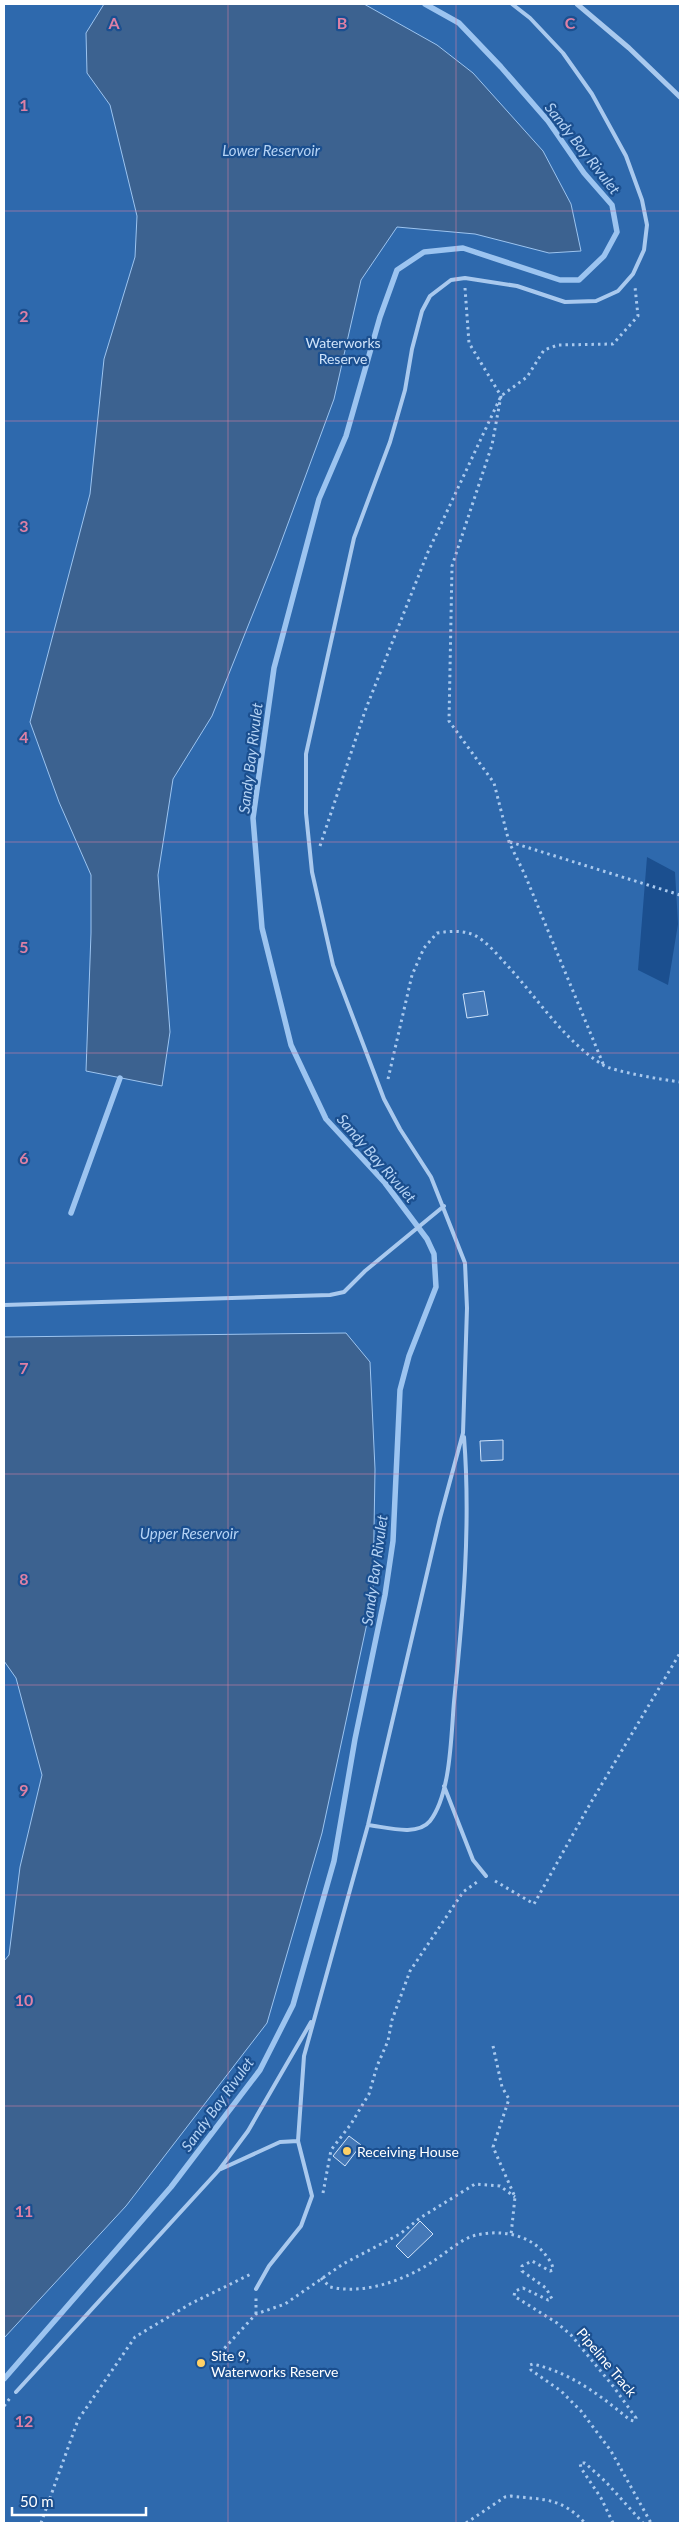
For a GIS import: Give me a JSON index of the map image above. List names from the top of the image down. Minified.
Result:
{"streets":{"path":["Pipeline Track"]},"water":["Sandy Bay Rivulet","Lower Reservoir","Upper Reservoir"],"parks":["Waterworks Reserve"],"places":["Receiving House","Site 9, Waterworks Reserve"],"scale_bar":"50 m","grid":{"columns":["A","B","C"],"rows":["1","2","3","4","5","6","7","8","9","10","11","12"]}}
